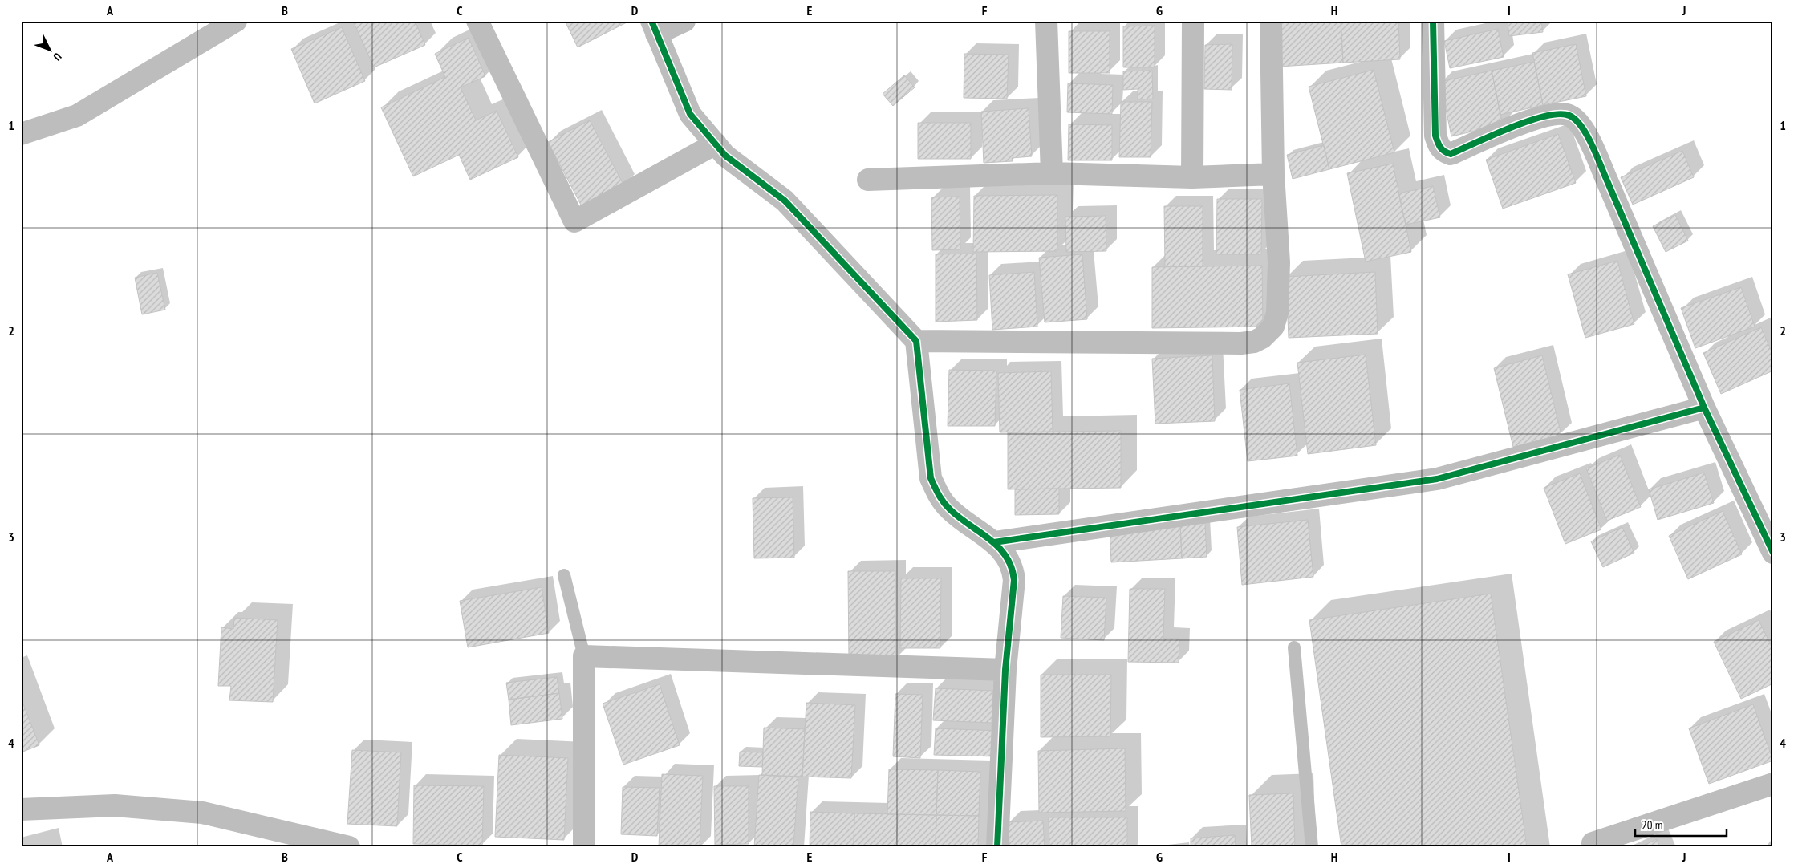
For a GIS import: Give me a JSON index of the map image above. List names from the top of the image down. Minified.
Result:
{"scale_bar":"20 m","north":"bottom right","grid":{"columns":["A","B","C","D","E","F","G","H","I","J"],"rows":["1","2","3","4"]}}
